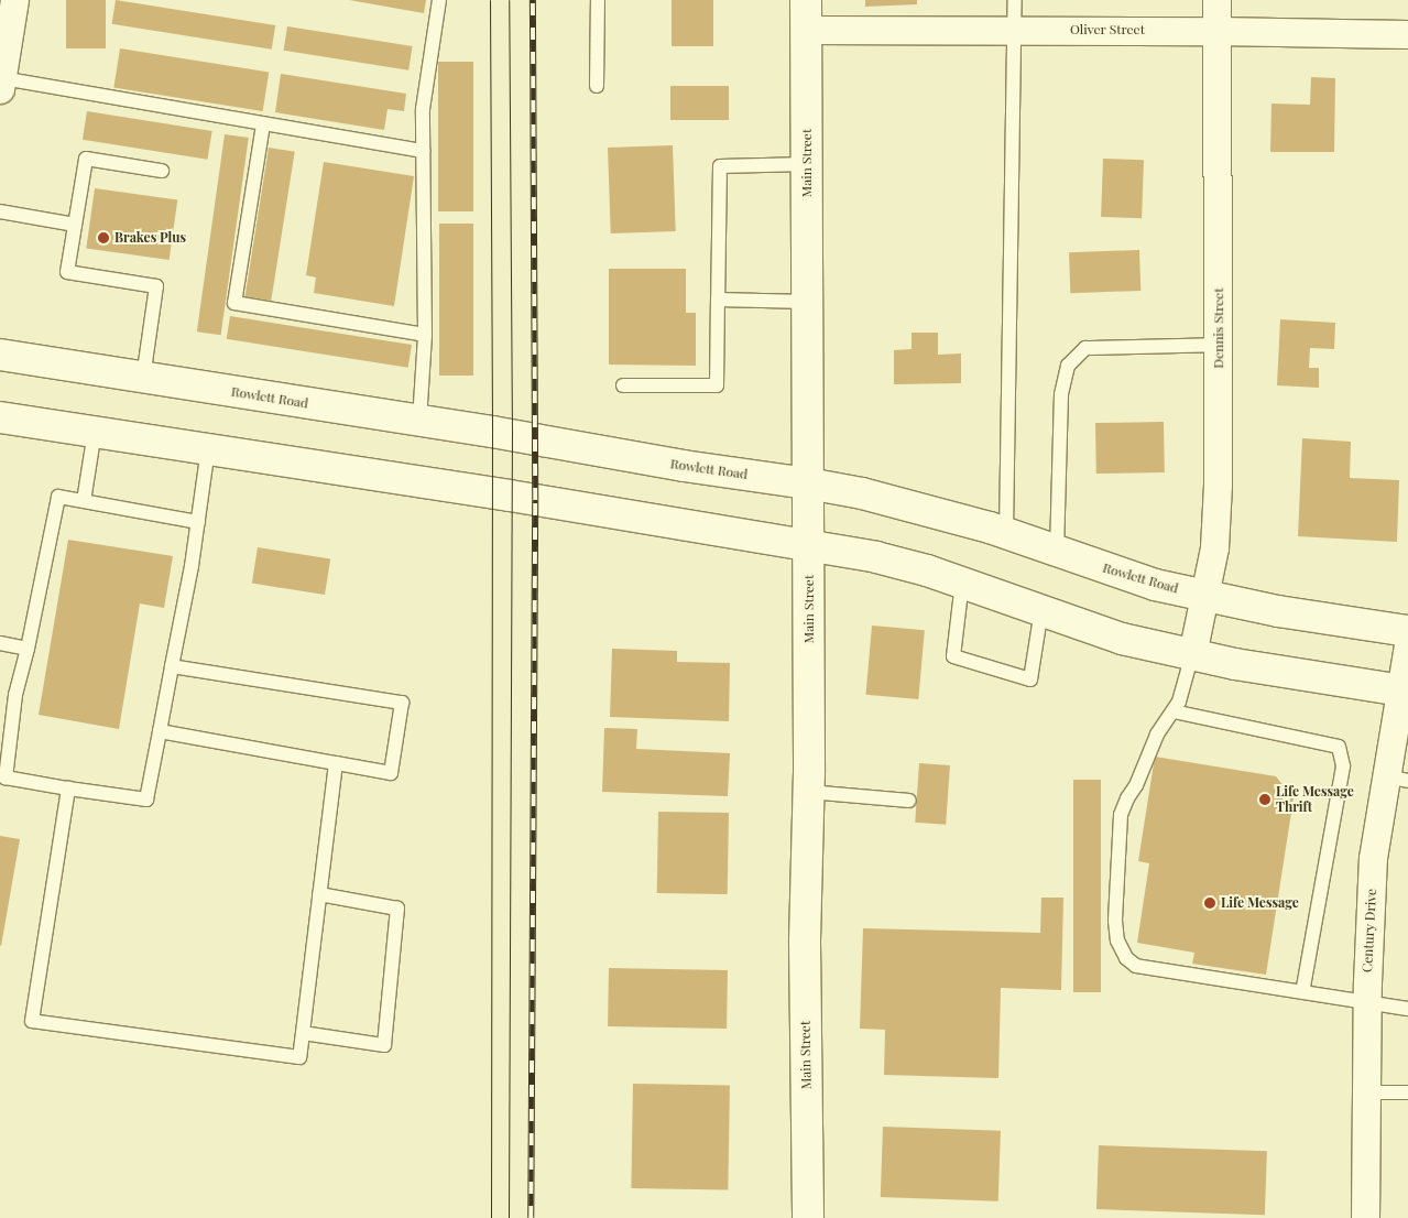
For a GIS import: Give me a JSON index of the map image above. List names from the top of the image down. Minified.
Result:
{"streets":{"main road":["Main Street","Rowlett Road"],"street":["Oliver Street","Dennis Street","Century Drive"]},"crossings":[["Oliver Street","Main Street"],["Oliver Street","Dennis Street"],["Main Street","Rowlett Road"],["Dennis Street","Rowlett Road"]],"places":["Brakes Plus","Life Message Thrift","Life Message"]}
